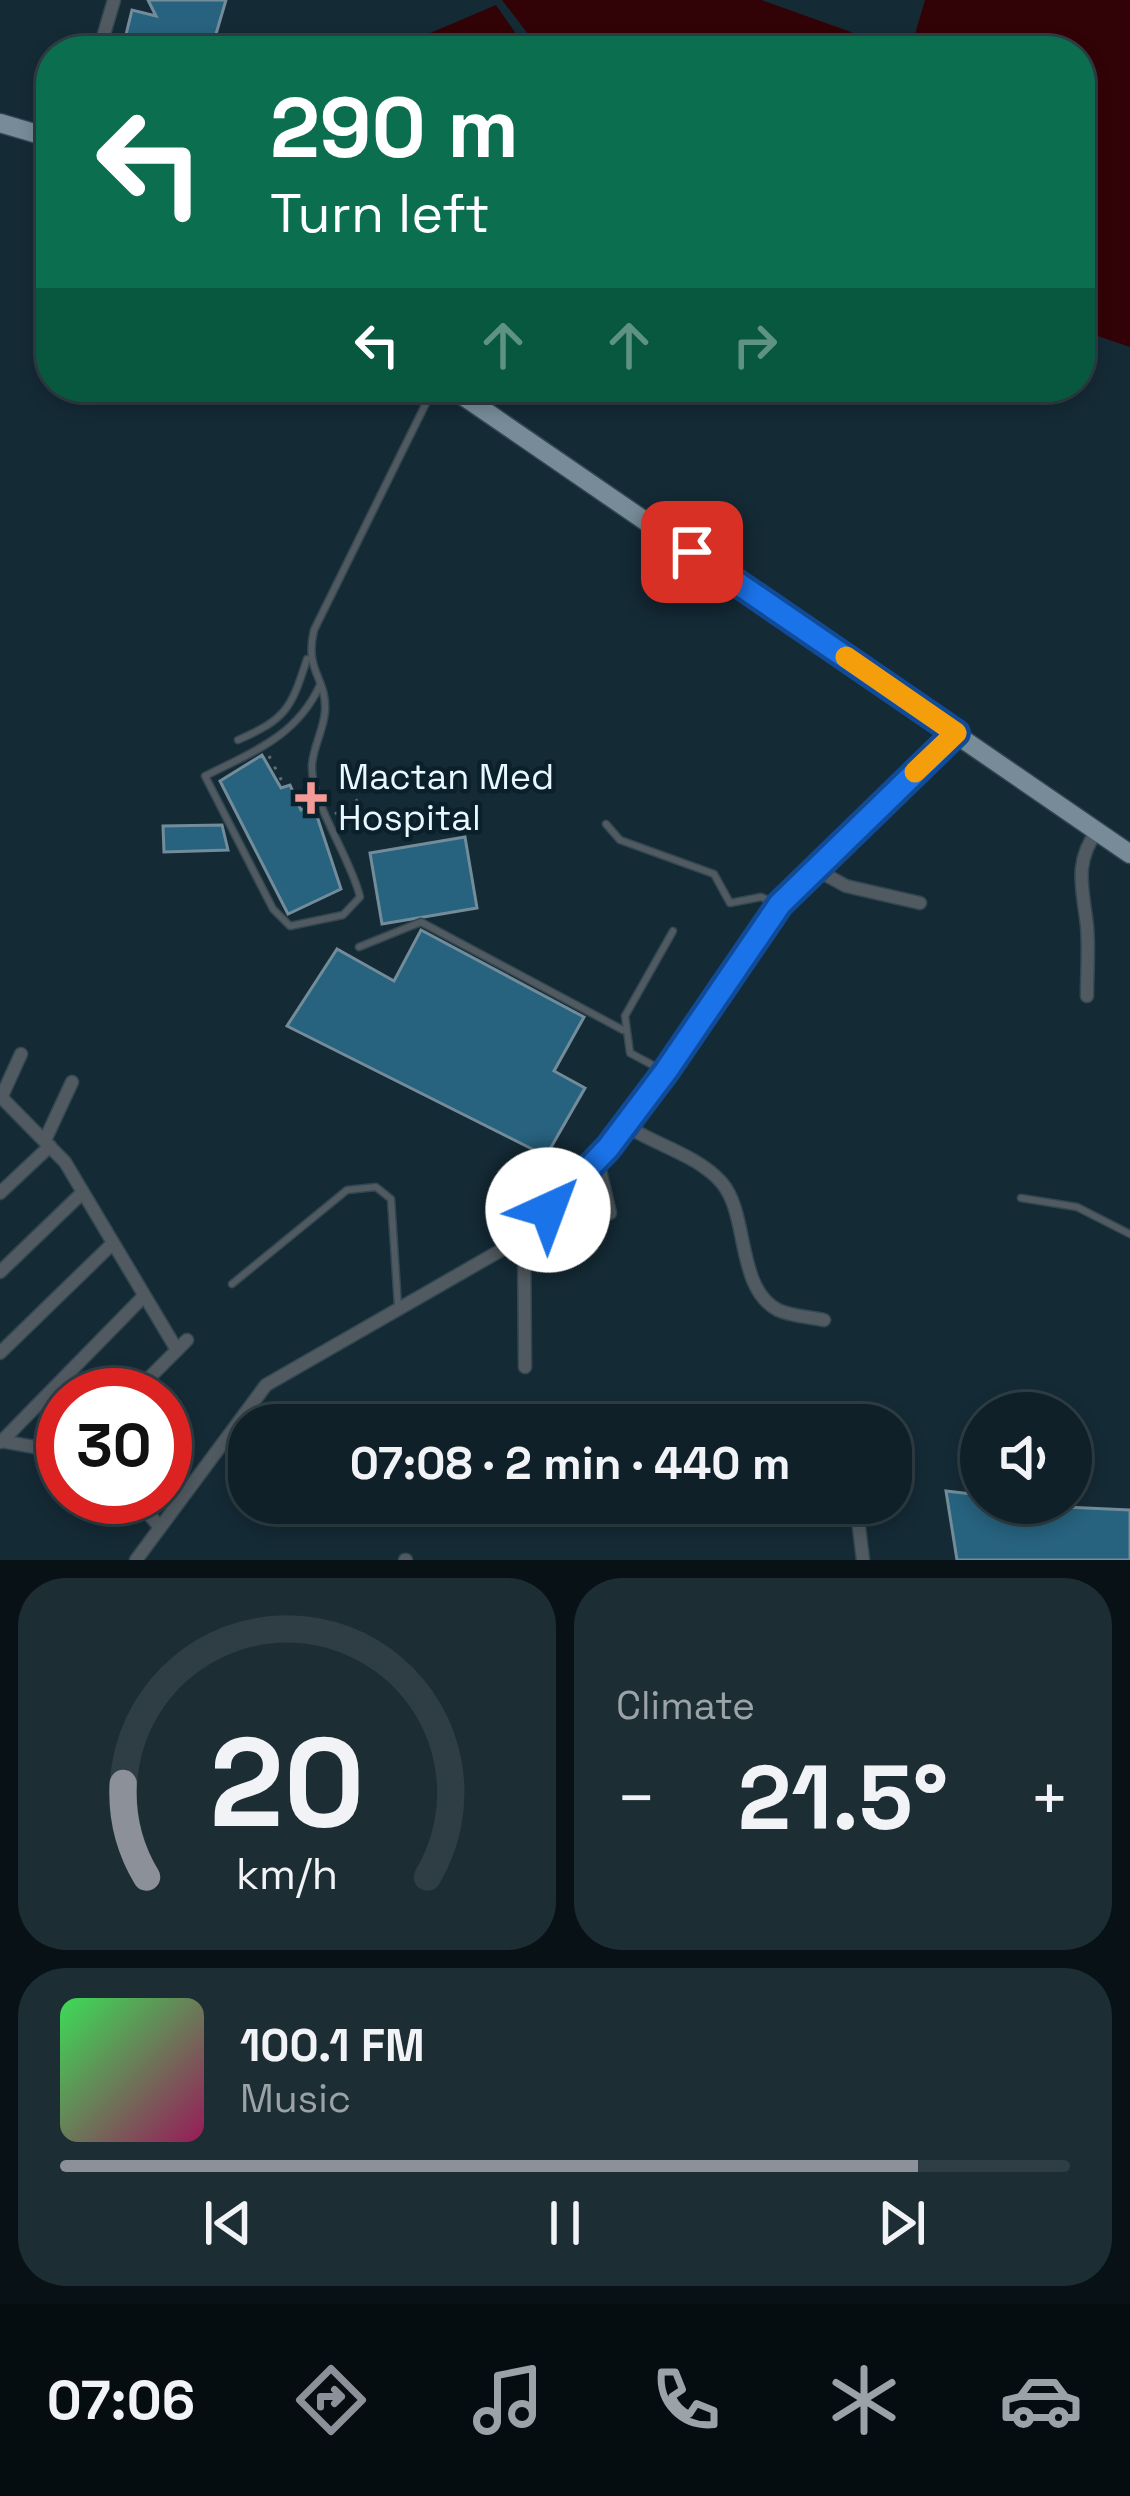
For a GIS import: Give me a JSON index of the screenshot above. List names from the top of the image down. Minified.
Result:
{"places":{"health":["Mactan Med Hospital"]},"page":{"turn":["290 m","Turn left"],"limit":"30","trip":"07:08 · 2 min · 440 m","tile":"Climate","heat":["−","21.5°","+"],"song":["100.1 FM","Music"],"tabs":"07:06","gauge":["20","km/h"]}}
